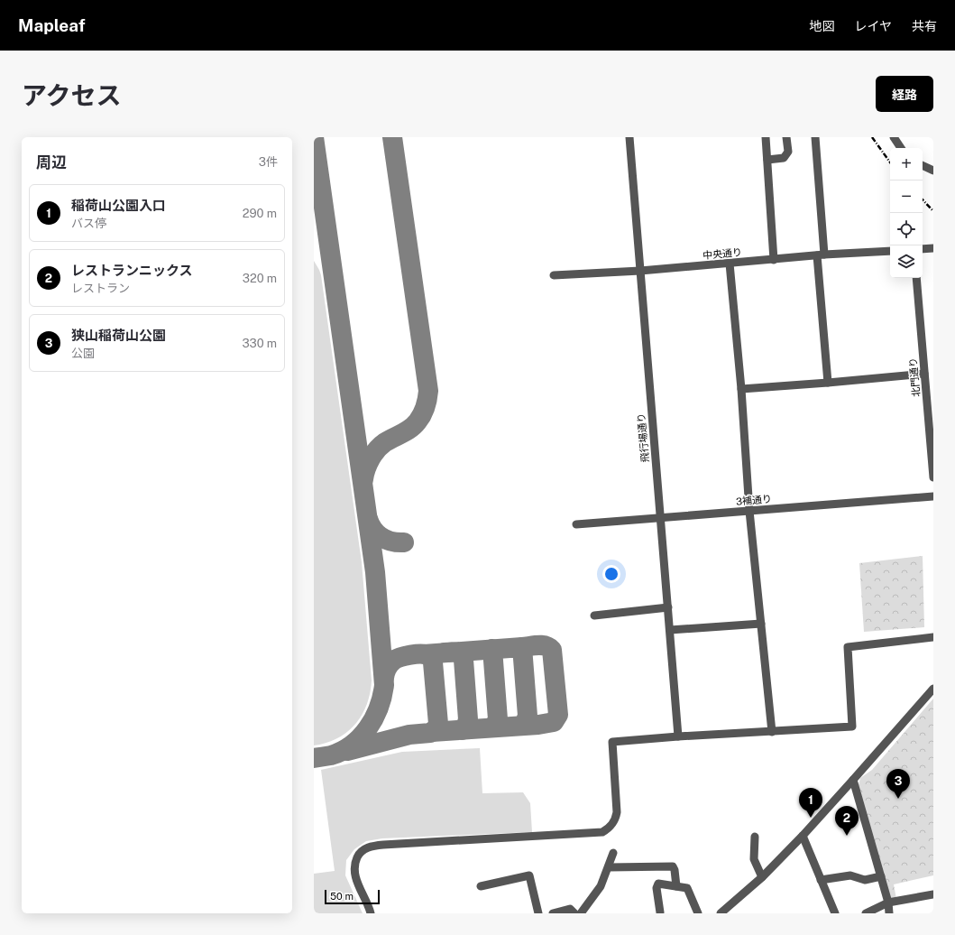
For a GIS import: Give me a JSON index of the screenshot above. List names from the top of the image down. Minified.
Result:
{"streets":{"street":["中央通り","北門通り","飛行場通り","3補通り"]},"crossings":[["中央通り","飛行場通り"],["飛行場通り","3補通り"]],"scale_bar":"50 m","page":{"header":"Mapleaf","nav":["地図","レイヤ","共有"],"title":"アクセス","buttons":"経路","heading":["周辺","3件"],"map_buttons":["+","−"],"list":[{"mark":"1","name":"稲荷山公園入口","note":"バス停","value":"290 m"},{"mark":"2","name":"レストランニックス","note":"レストラン","value":"320 m"},{"mark":"3","name":"狭山稲荷山公園","note":"公園","value":"330 m"}],"pins":["3","1","2"],"scale":"50 m"}}
